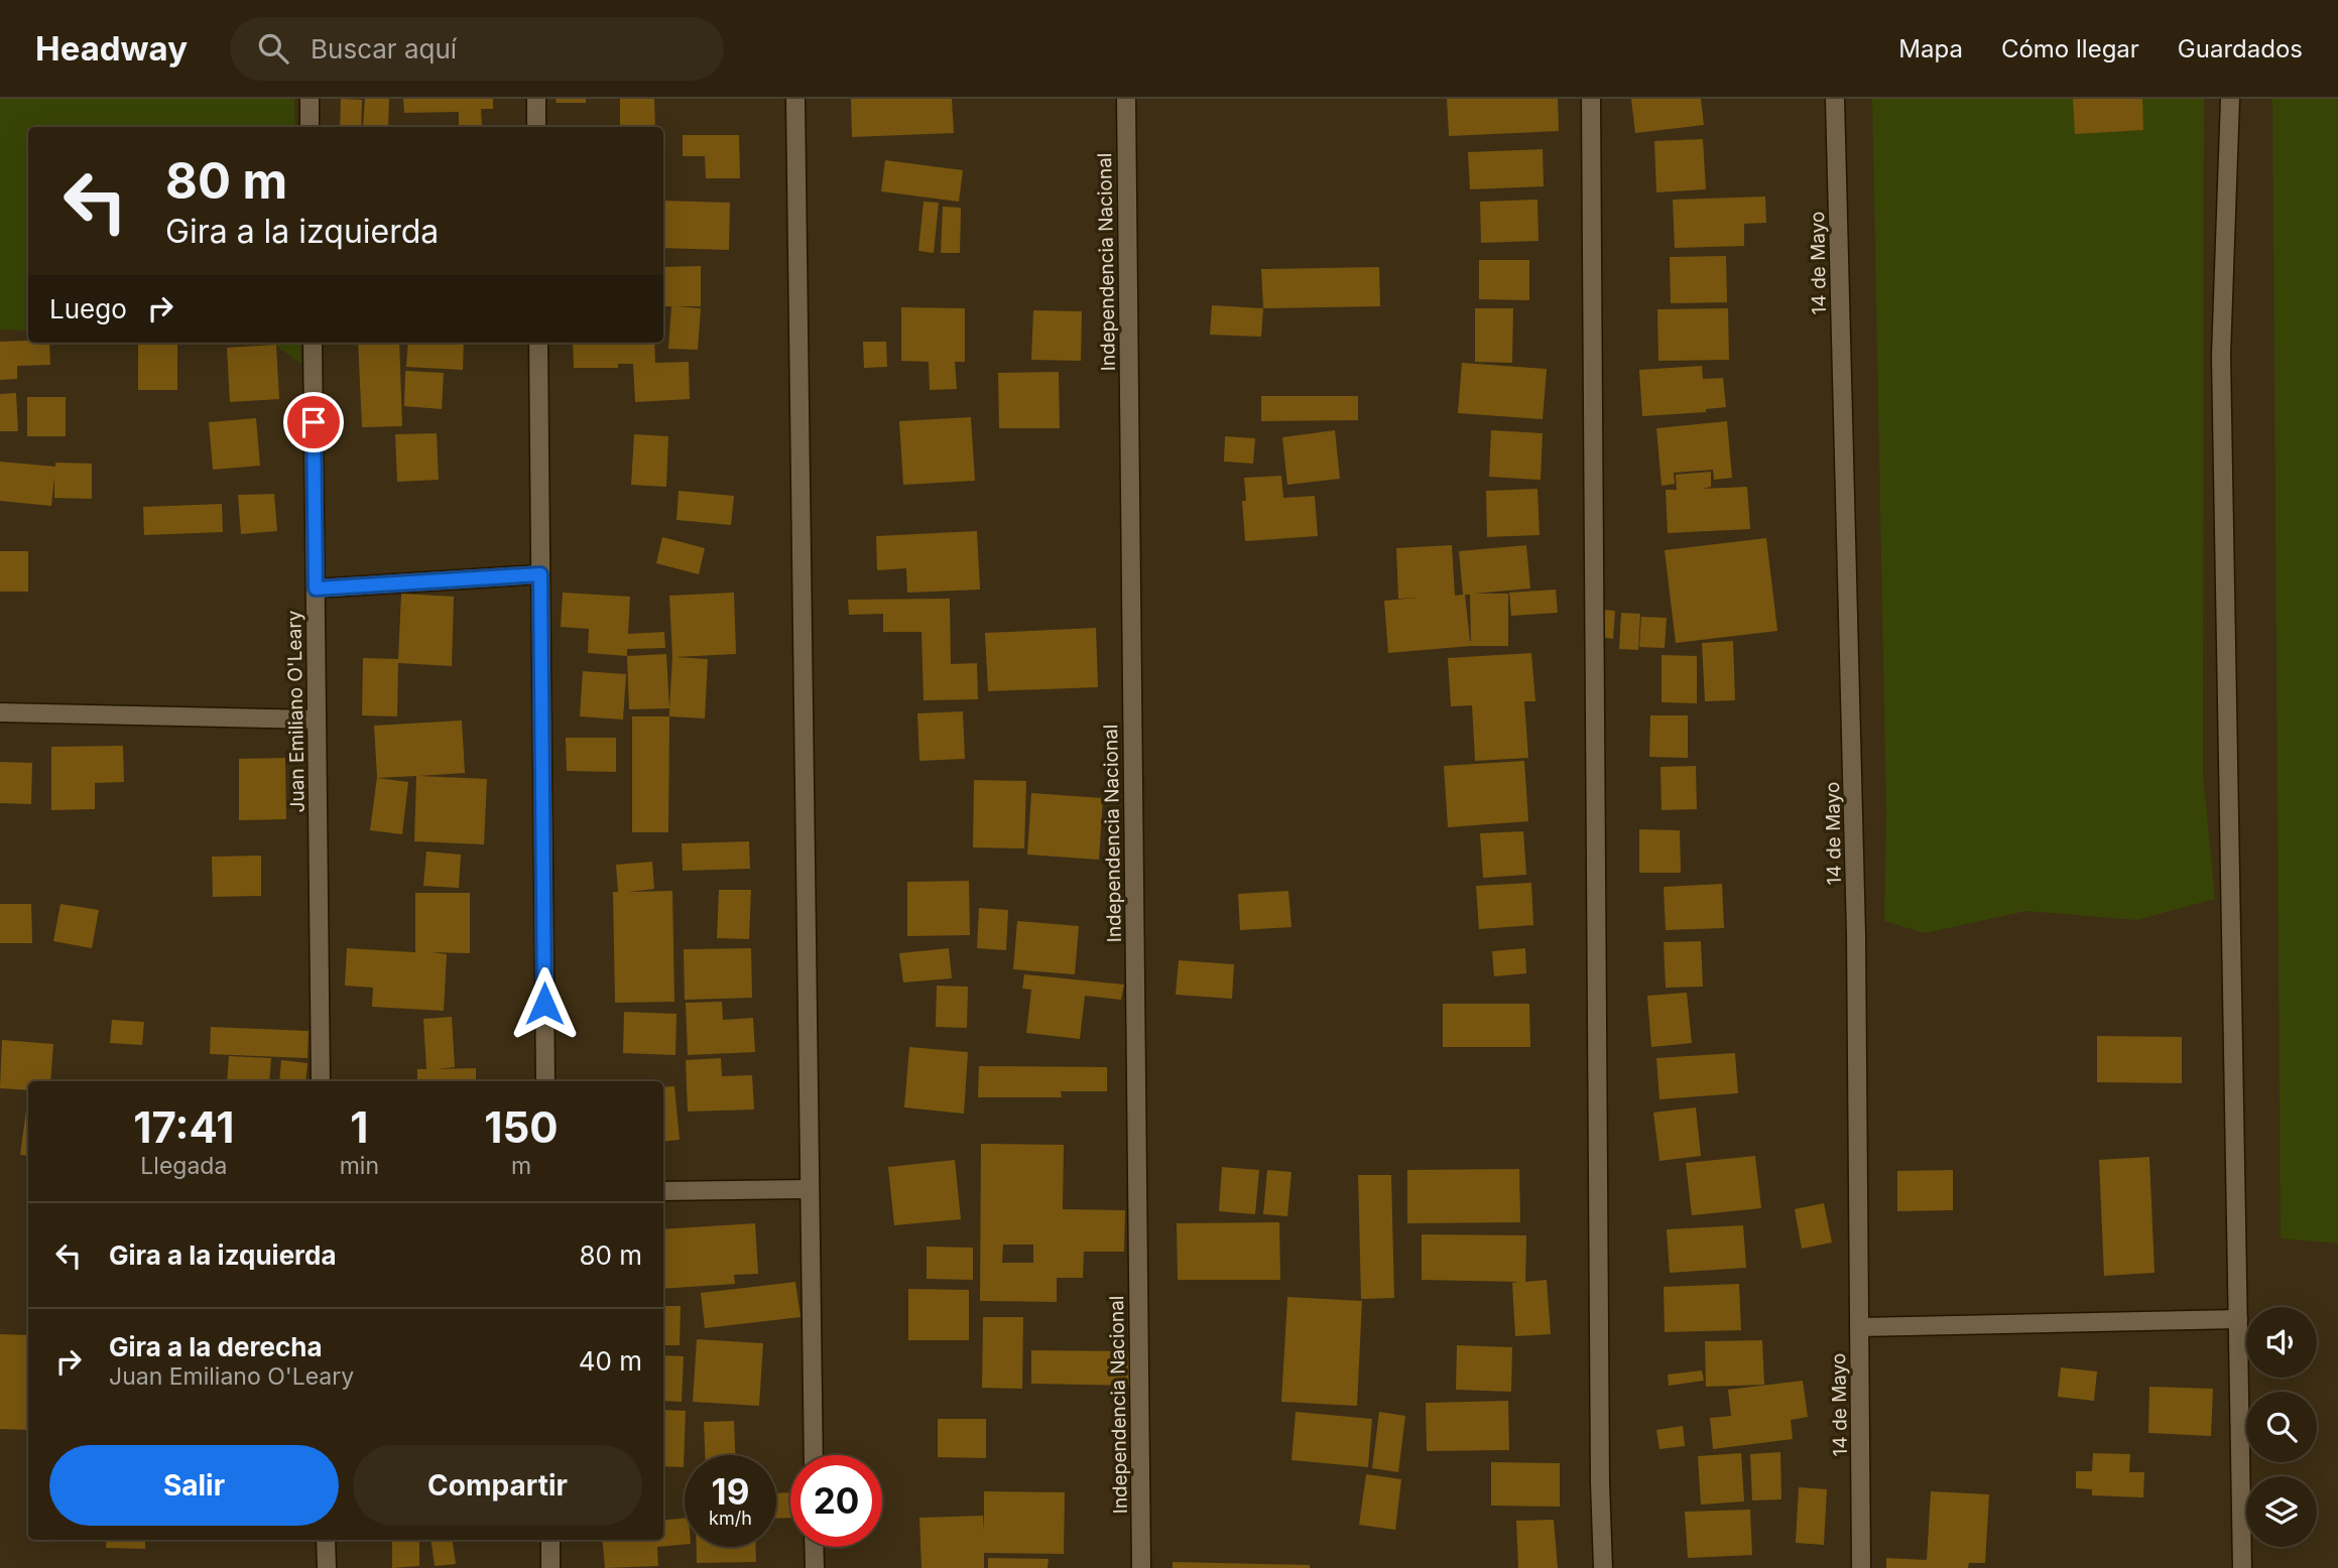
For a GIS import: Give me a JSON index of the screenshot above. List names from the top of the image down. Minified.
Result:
{"streets":{"street":["Independencia Nacional","14 de Mayo","Juan Emiliano O'Leary"]},"page":{"header":"Headway","search":"Buscar aquí","nav":["Mapa","Cómo llegar","Guardados"],"turn":["80 m","Gira a la izquierda"],"then":"Luego","eta":["17:41","Llegada","1","min","150","m"],"list":[{"name":"Gira a la izquierda","value":"80 m"},{"name":"Gira a la derecha","note":"Juan Emiliano O'Leary","value":"40 m"}],"buttons":["Salir","Compartir"],"speed":"19 km/h","limit":"20"}}
